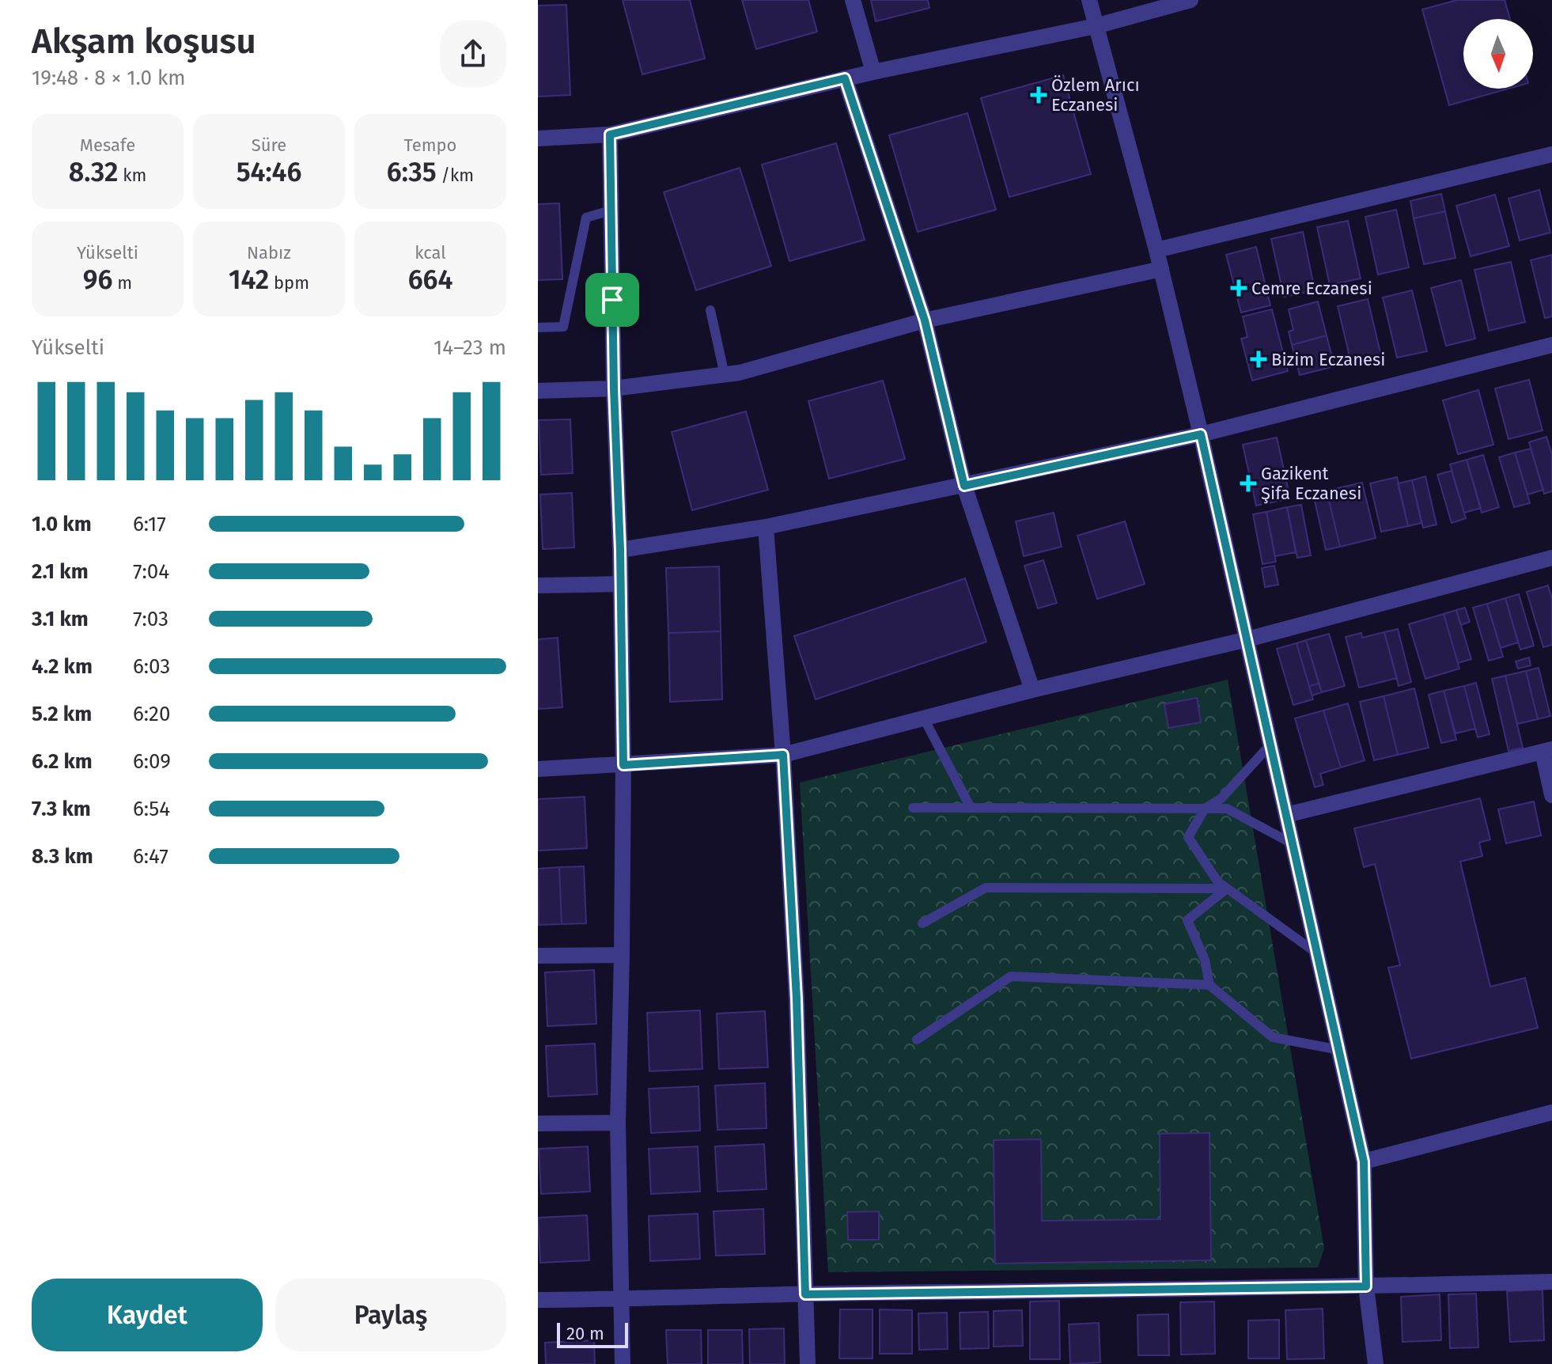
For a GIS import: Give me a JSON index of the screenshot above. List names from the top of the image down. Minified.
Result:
{"places":{"health":["Özlem Arıcı Eczanesi","Cemre Eczanesi","Bizim Eczanesi","Gazikent Şifa Eczanesi"]},"scale_bar":"20 m","north":"bottom","page":{"heading":["Akşam koşusu","19:48 · 8 × 1.0 km"],"stats":[["Mesafe","8.32 km"],["Süre","54:46"],["Tempo","6:35 /km"],["Yükselti","96 m"],["Nabız","142 bpm"],["kcal","664"]],"chart":["Yükselti","14–23 m"],"list":[{"name":"1.0 km","note":"6:17"},{"name":"2.1 km","note":"7:04"},{"name":"3.1 km","note":"7:03"},{"name":"4.2 km","note":"6:03"},{"name":"5.2 km","note":"6:20"},{"name":"6.2 km","note":"6:09"},{"name":"7.3 km","note":"6:54"},{"name":"8.3 km","note":"6:47"}],"buttons":["Kaydet","Paylaş"],"scale":"20 m"}}
